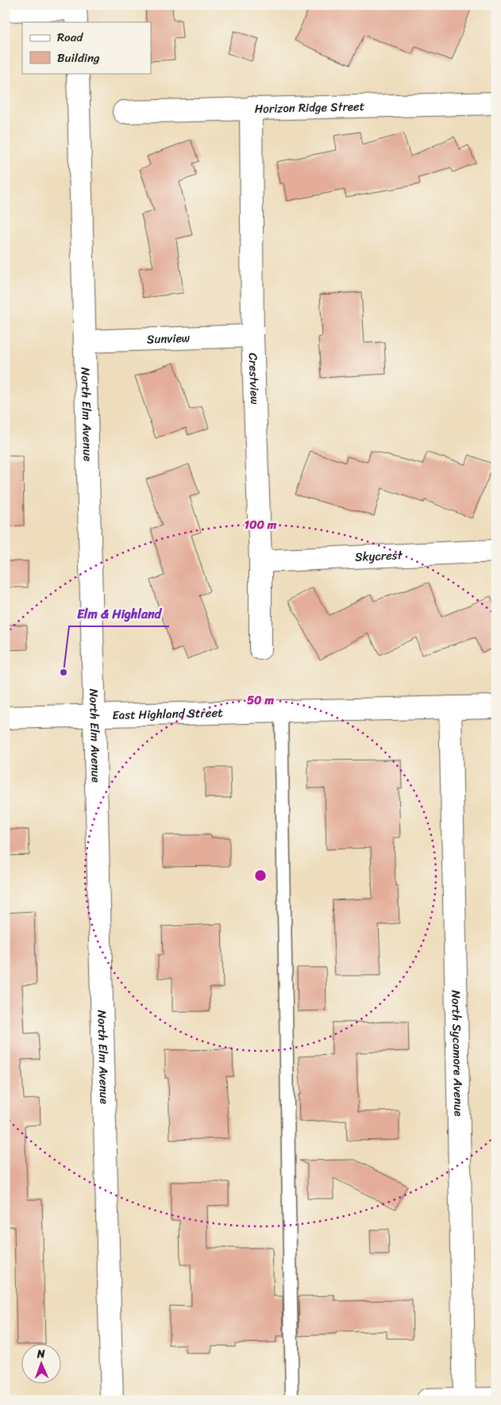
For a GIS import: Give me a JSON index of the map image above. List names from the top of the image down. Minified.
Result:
{"streets":{"street":["Horizon Ridge Street","Sunview","Crestview","North Elm Avenue","Skycrest","East Highland Street","North Sycamore Avenue"]},"crossings":[["Horizon Ridge Street","Crestview"],["Sunview","Crestview"],["Sunview","North Elm Avenue"],["Crestview","Skycrest"],["North Elm Avenue","East Highland Street"],["East Highland Street","North Sycamore Avenue"]],"places":["Elm & Highland"],"legend":["Road","Building"],"north":"top","rings":["100 m","50 m"]}
